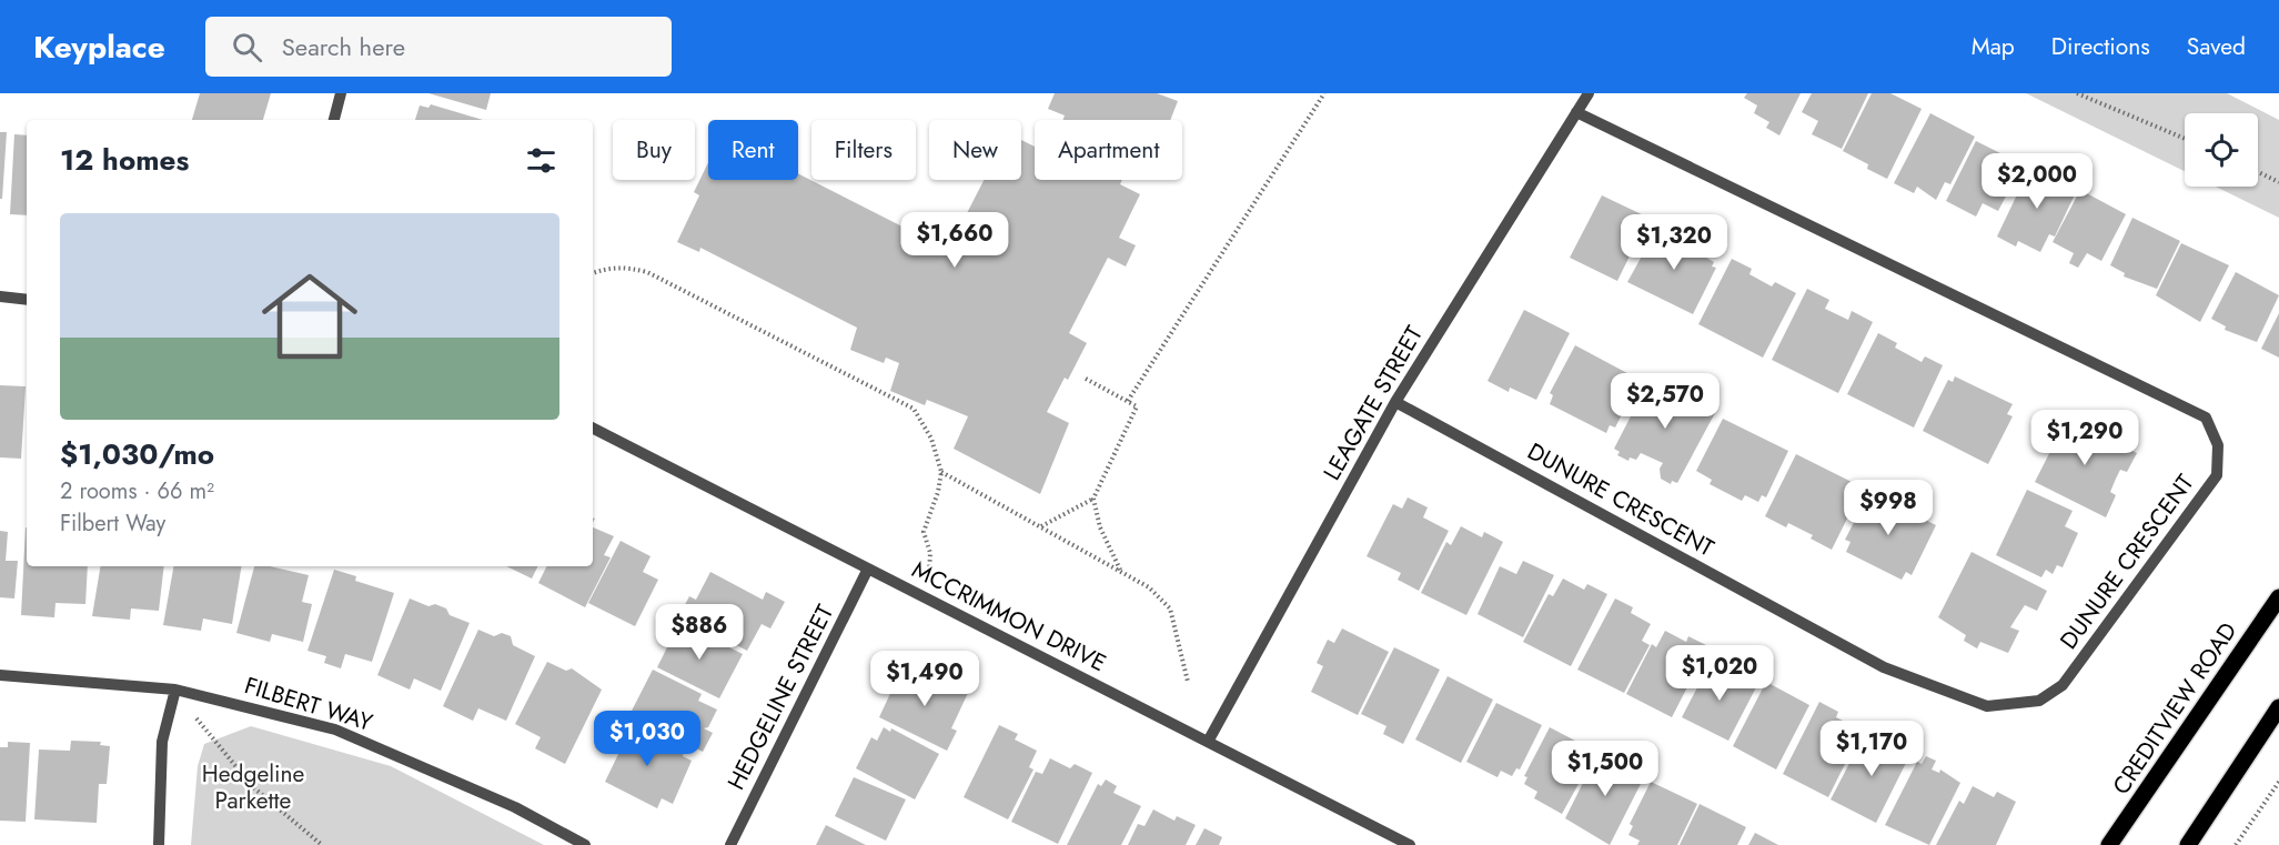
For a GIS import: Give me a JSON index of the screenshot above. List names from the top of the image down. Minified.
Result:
{"streets":{"main road":["CREDITVIEW ROAD"],"street":["LEAGATE STREET","DUNURE CRESCENT","MCCRIMMON DRIVE","HEDGELINE STREET","FILBERT WAY"]},"crossings":[["LEAGATE STREET","DUNURE CRESCENT"],["LEAGATE STREET","MCCRIMMON DRIVE"],["MCCRIMMON DRIVE","HEDGELINE STREET"]],"parks":["Hedgeline Parkette"],"page":{"header":"Keyplace","search":"Search here","nav":["Map","Directions","Saved"],"chip":["Buy","Rent","Filters","New","Apartment"],"heading":"12 homes","price":["$2,000","$1,660","$1,320","$2,570","$1,290","$998","$886","$1,020","$1,490","$1,030","$1,170","$1,500"],"list":[{"name":"$1,030/mo","note":"2 rooms · 66 m² · Filbert Way"}]}}
